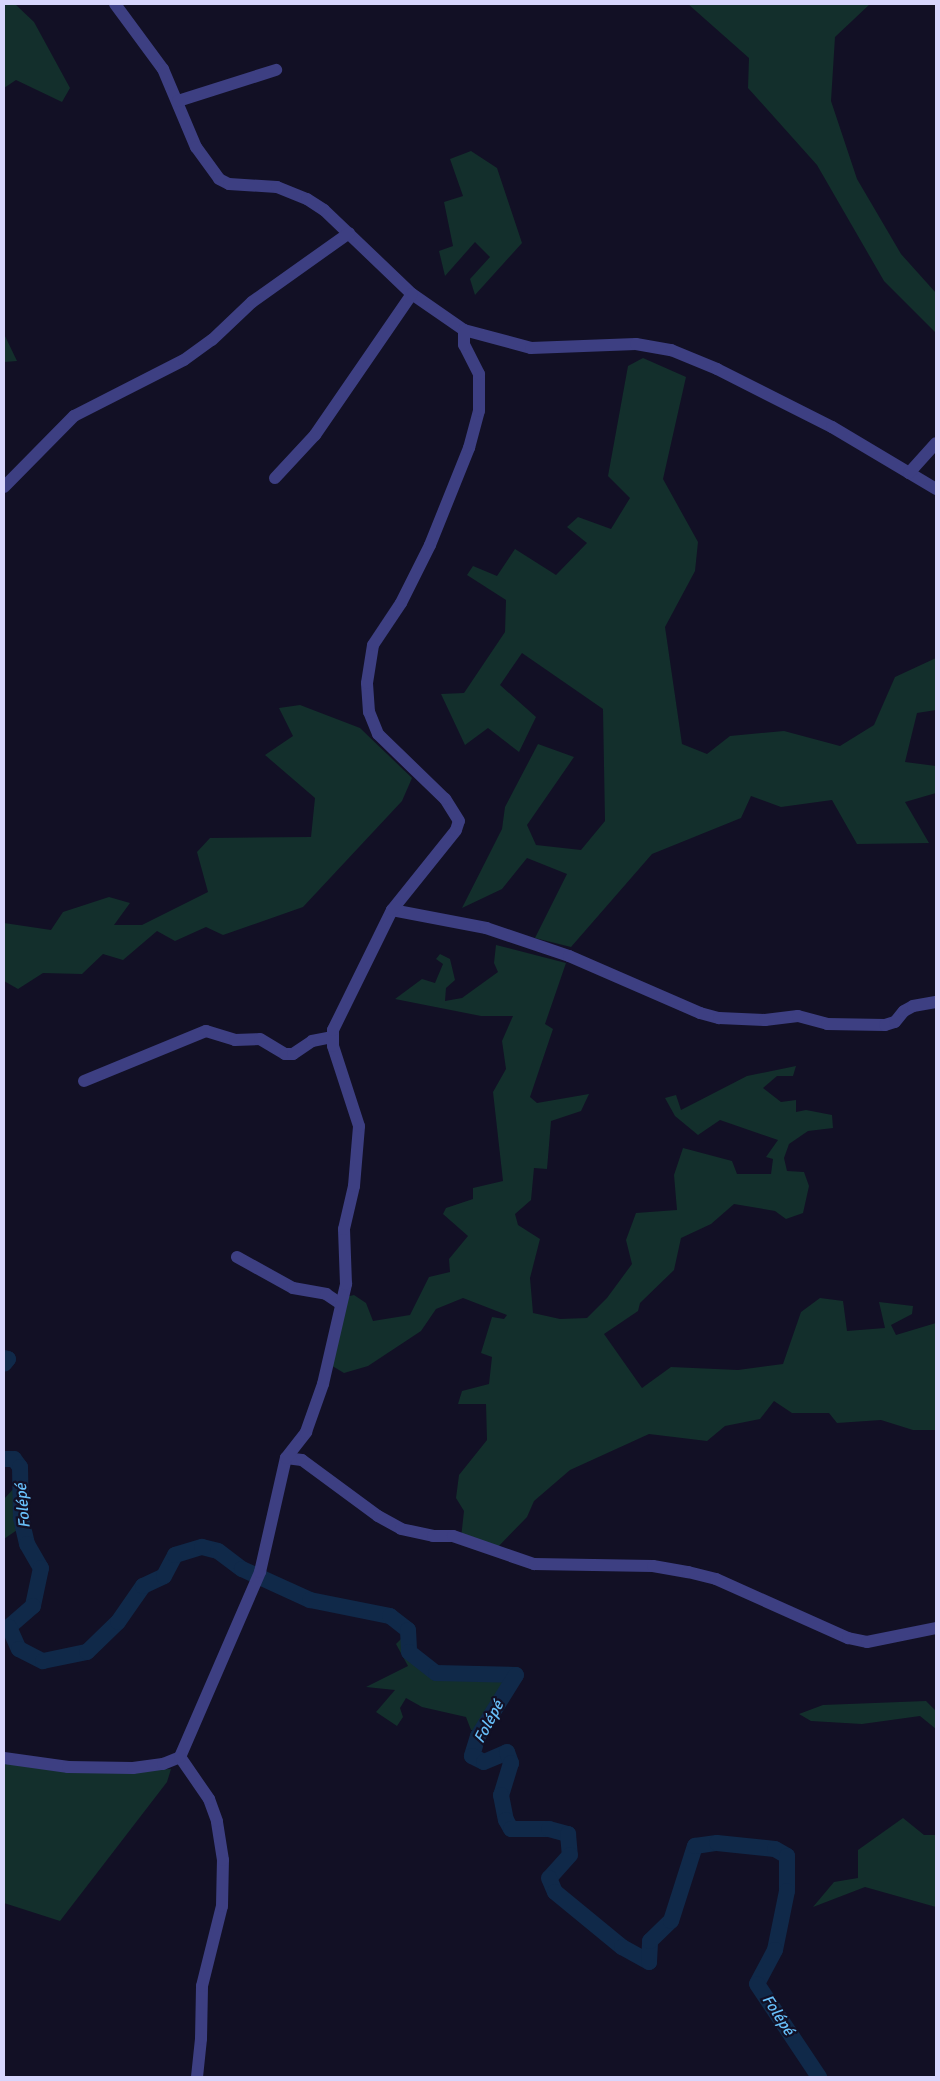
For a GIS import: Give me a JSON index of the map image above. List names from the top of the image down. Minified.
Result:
{"water":["Folépé"]}
